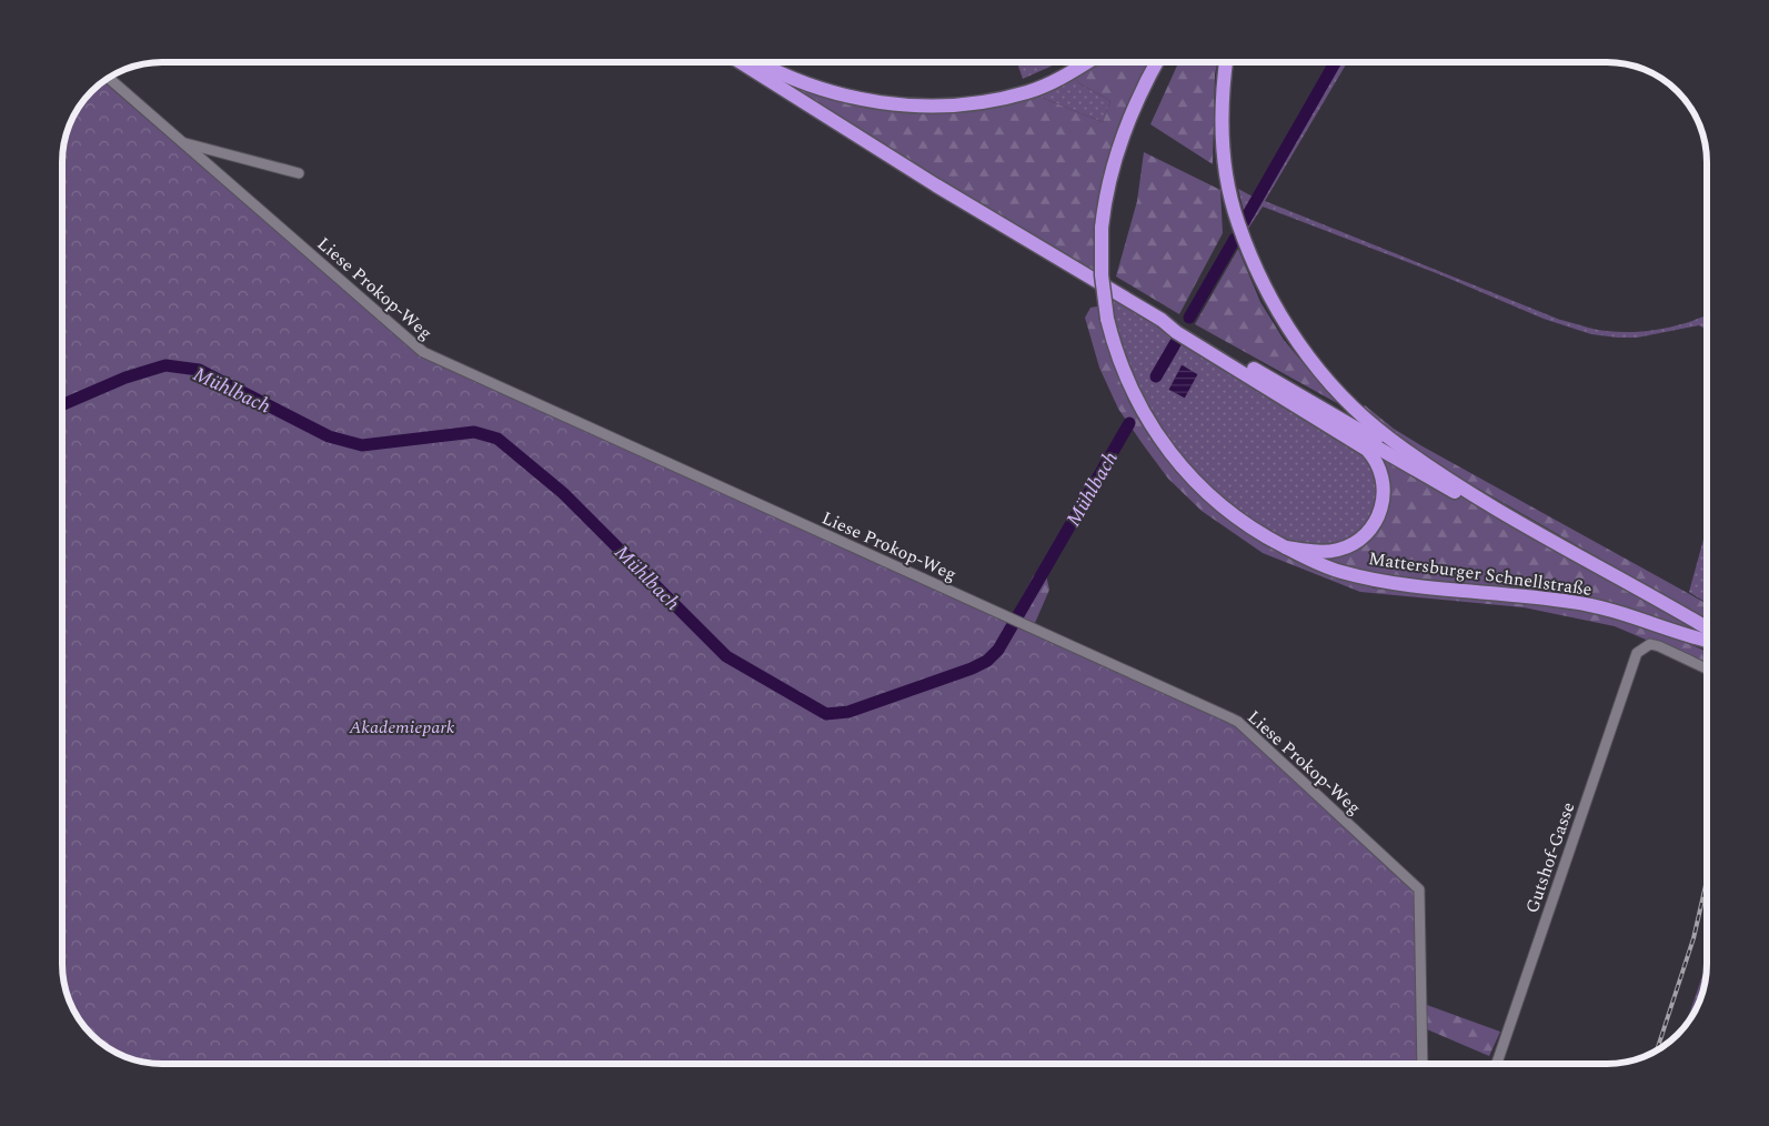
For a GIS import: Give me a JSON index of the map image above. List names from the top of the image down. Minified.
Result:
{"streets":{"highway":["Mattersburger Schnellstraße"],"street":["Liese Prokop-Weg","Gutshof-Gasse"]},"water":["Mühlbach"],"parks":["Akademiepark"]}
